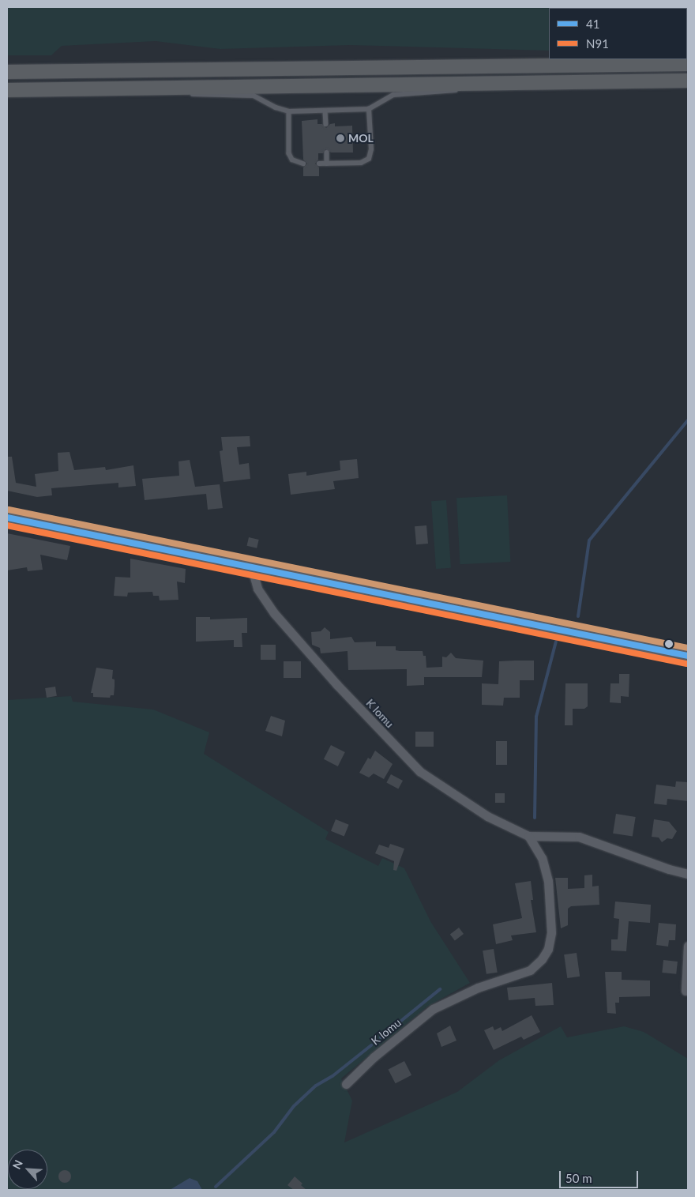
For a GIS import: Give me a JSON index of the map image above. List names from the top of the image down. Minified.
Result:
{"streets":{"street":["K lomu"]},"places":["MOL"],"lines":["transit line 41","transit line N91"],"legend":["41","N91"],"scale_bar":"50 m","north":"top left"}
